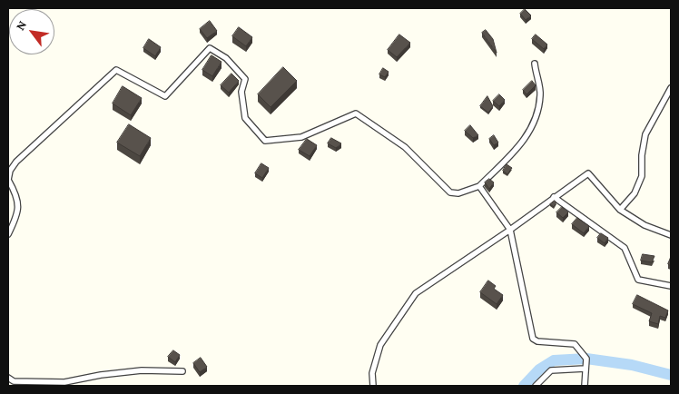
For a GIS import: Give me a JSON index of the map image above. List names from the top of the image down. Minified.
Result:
{"north":"top left"}
